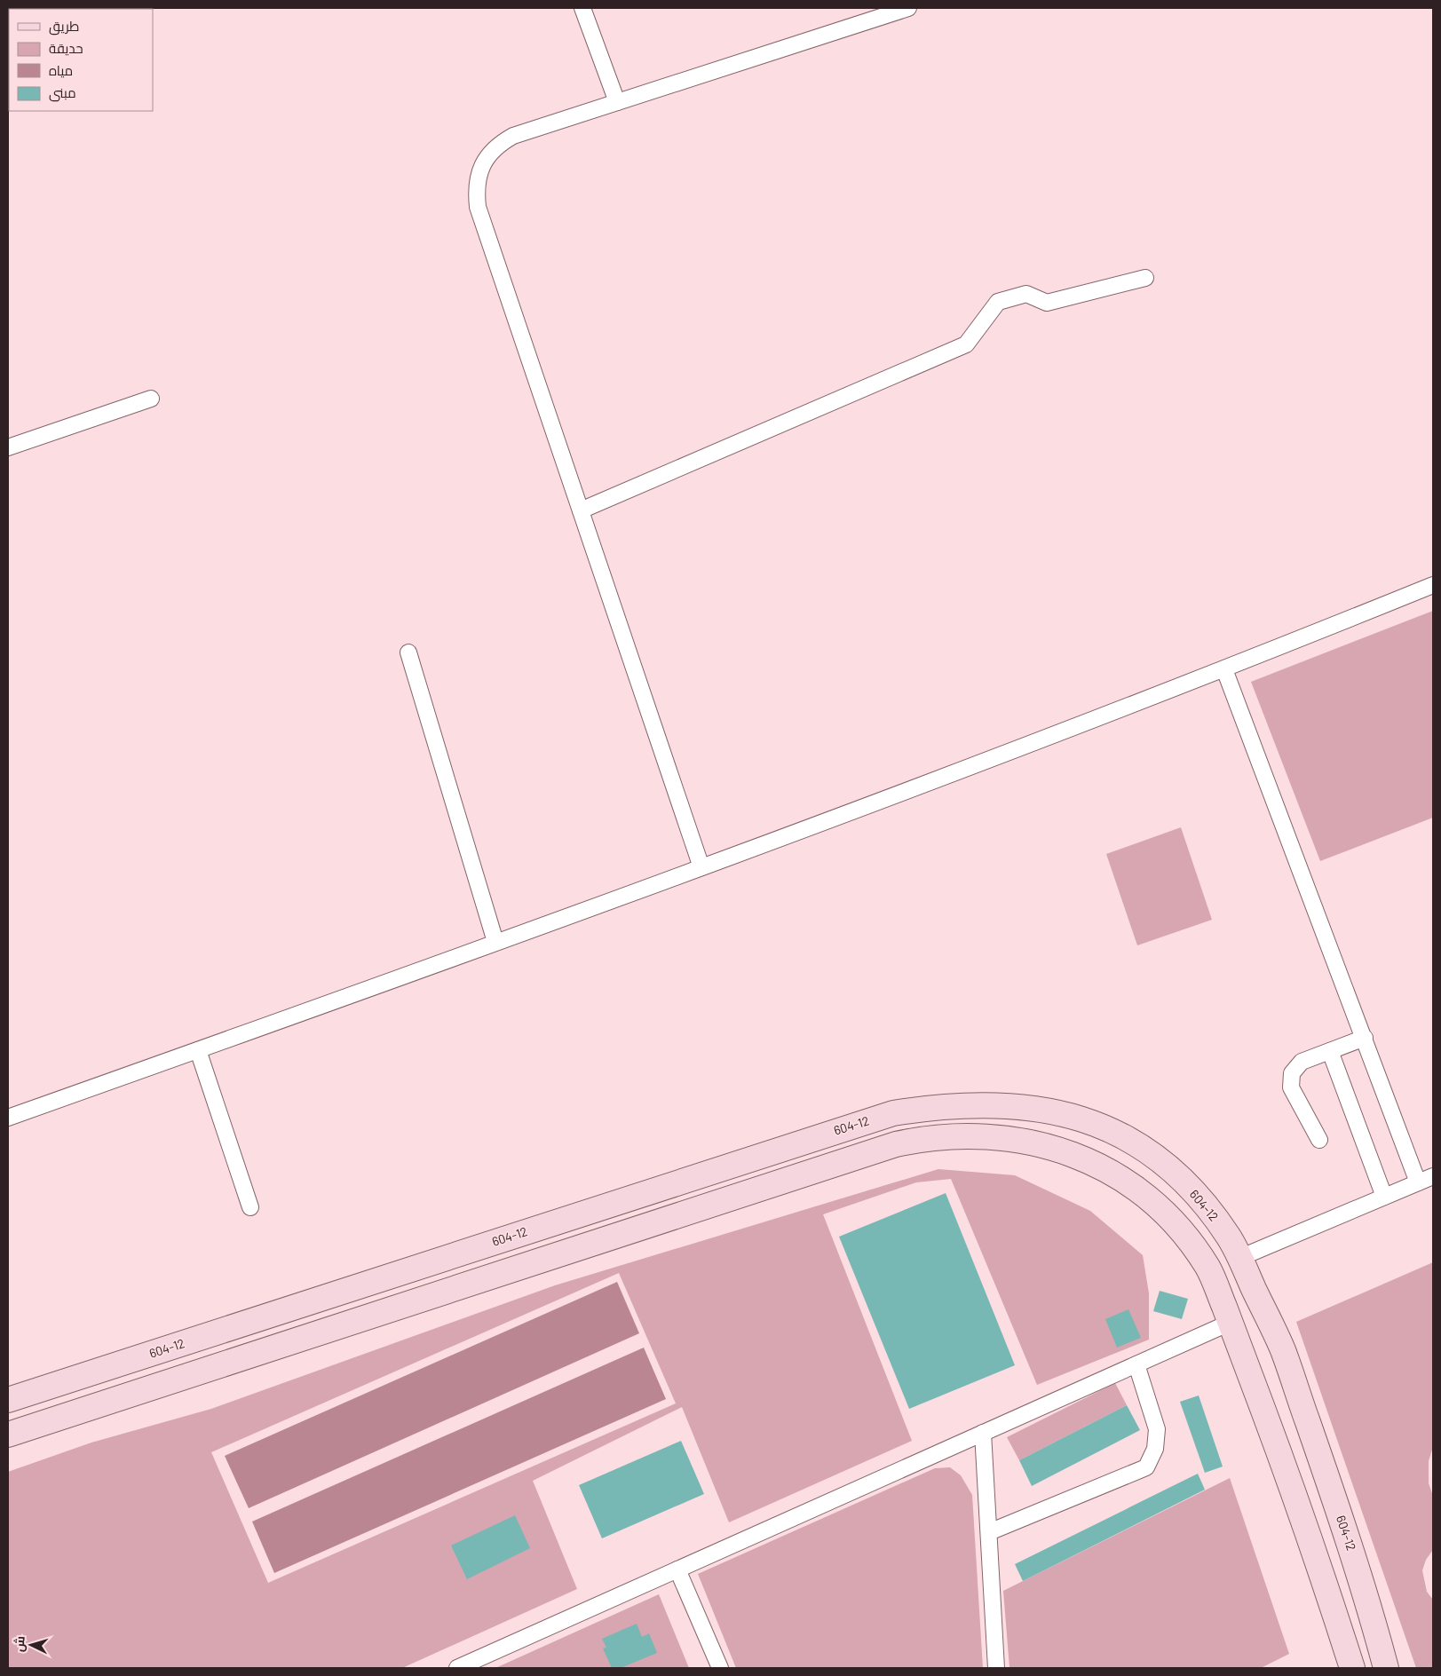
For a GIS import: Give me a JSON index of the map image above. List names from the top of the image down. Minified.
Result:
{"streets":{"main road":["604-12"]},"legend":["طريق","حديقة","مياه","مبنى"],"north":"left"}
